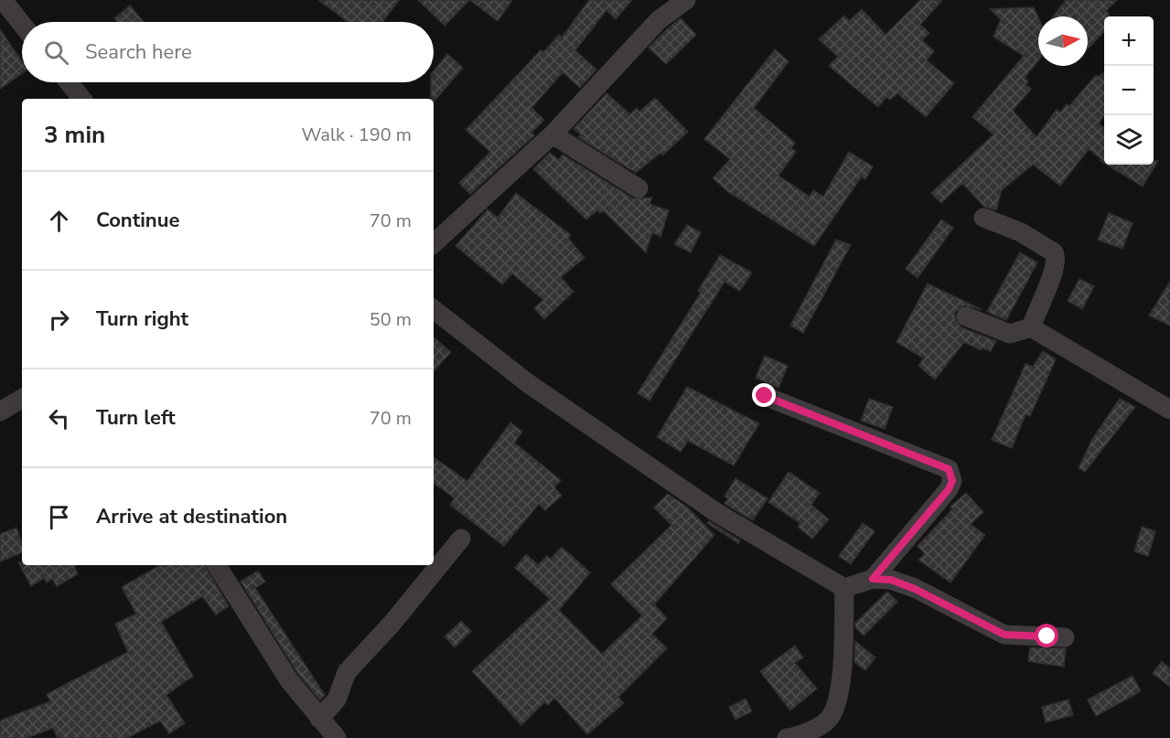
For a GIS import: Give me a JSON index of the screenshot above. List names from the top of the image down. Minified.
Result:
{"north":"right","page":{"map_buttons":["+","−"],"search":"Search here","heading":["3 min","Walk · 190 m"],"list":[["Continue","70 m"],["Turn right","50 m"],["Turn left","70 m"],"Arrive at destination"]}}
